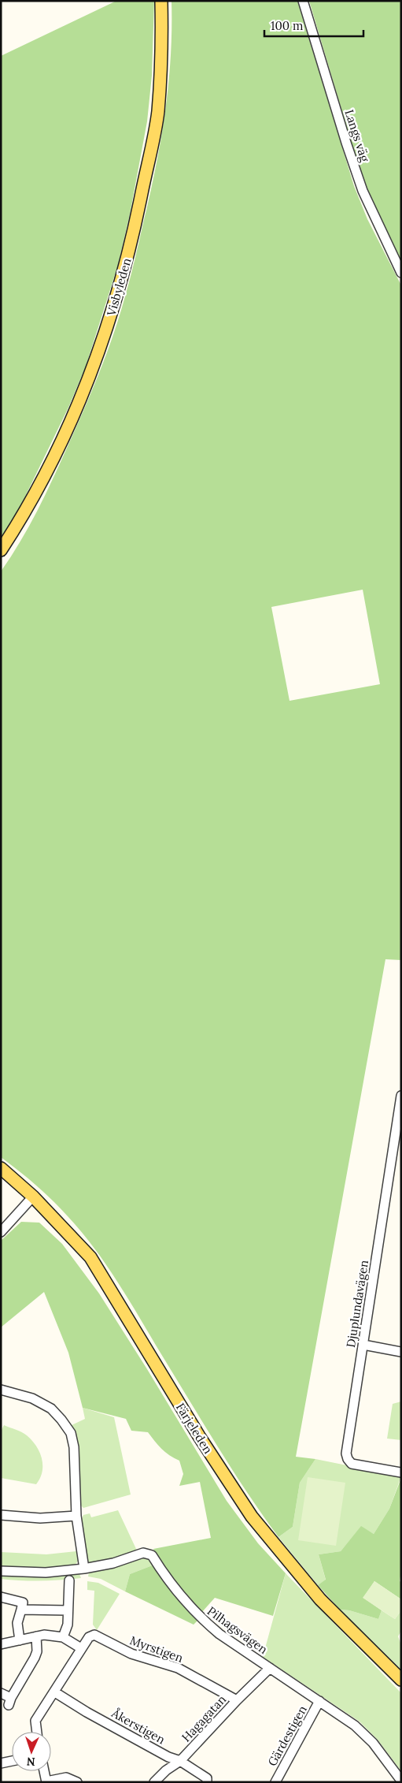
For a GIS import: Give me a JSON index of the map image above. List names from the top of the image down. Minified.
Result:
{"streets":{"main road":["Visbyleden","Färjeleden"],"street":["Langs väg","Djuplundavägen","Pilhagsvägen","Myrstigen","Hagagatan","Åkerstigen","Gärdestigen"]},"crossings":[["Pilhagsvägen","Hagagatan"],["Pilhagsvägen","Gärdestigen"],["Myrstigen","Hagagatan"],["Myrstigen","Åkerstigen"],["Hagagatan","Åkerstigen"]],"scale_bar":"100 m","north":"bottom"}
